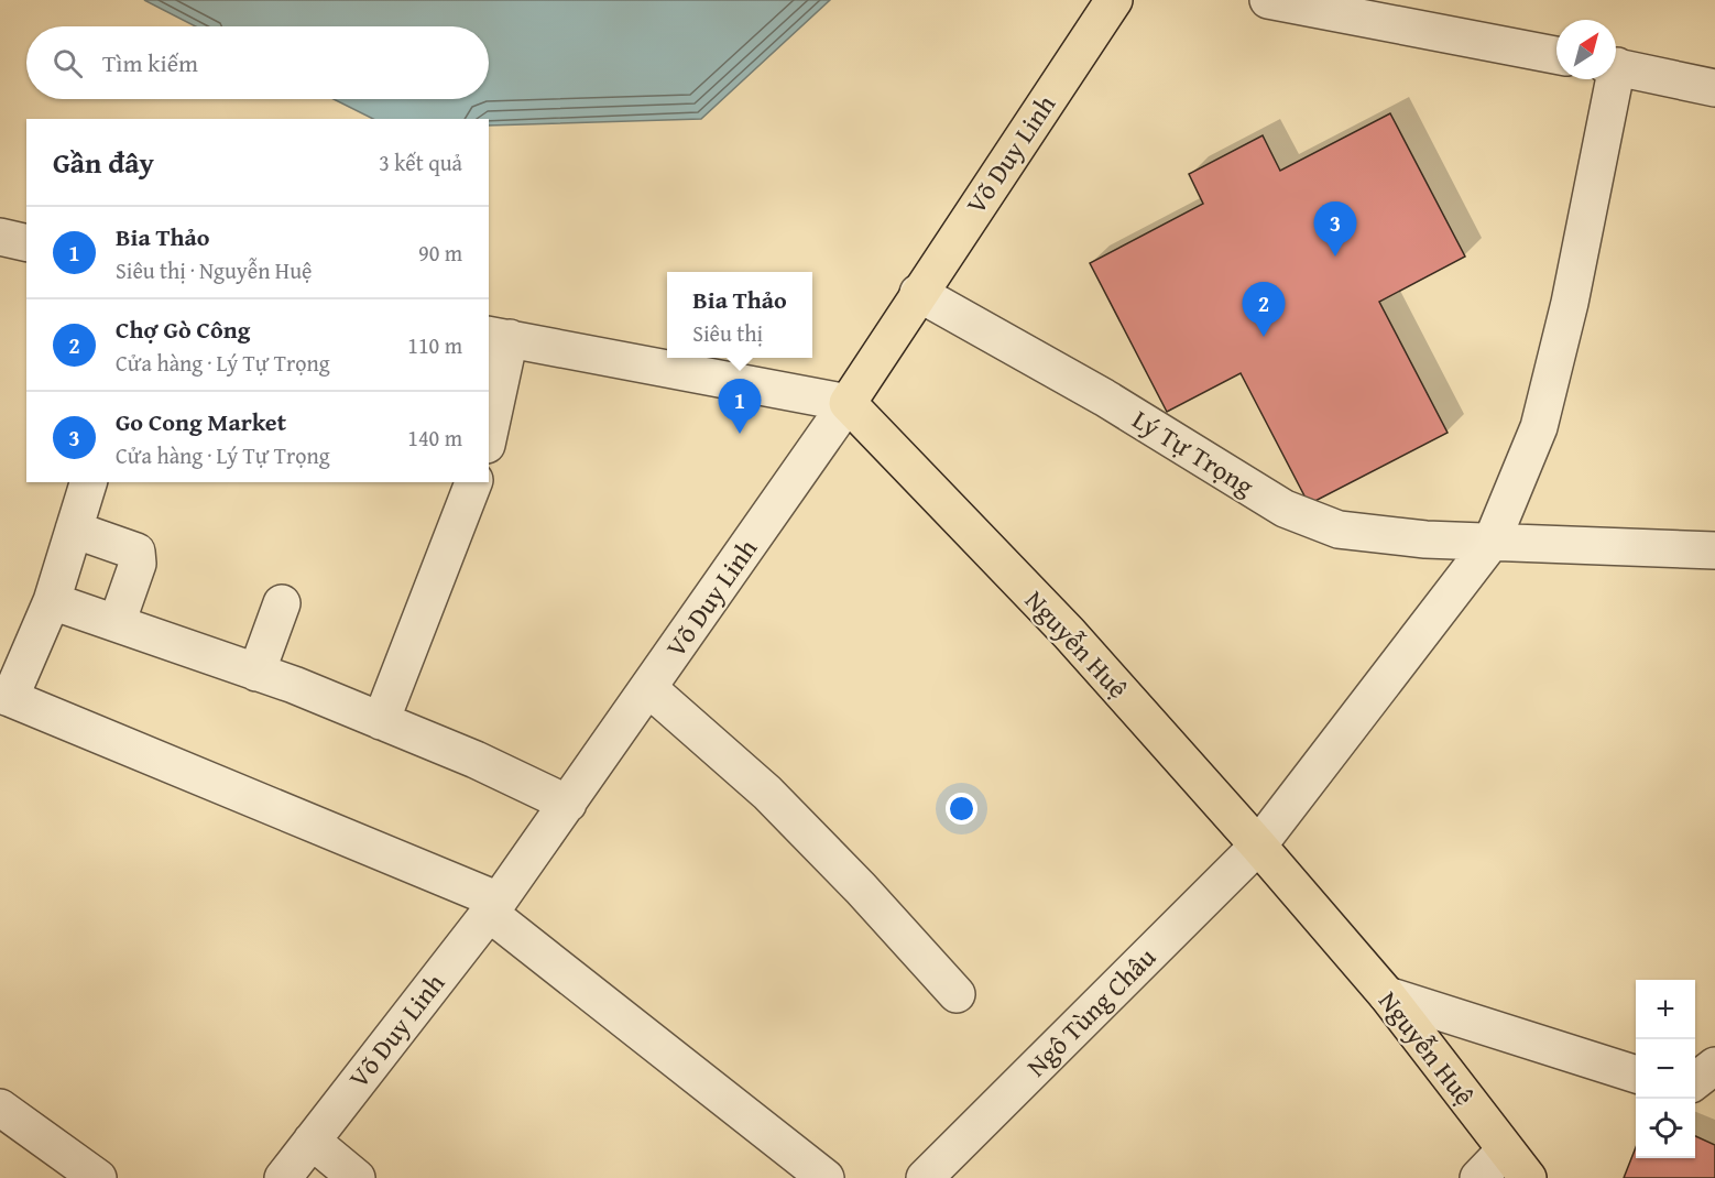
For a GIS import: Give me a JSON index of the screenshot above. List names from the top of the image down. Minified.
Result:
{"streets":{"main road":["Võ Duy Linh","Nguyễn Huệ"],"street":["Lý Tự Trọng","Ngô Tùng Châu"]},"crossings":[["Võ Duy Linh","Lý Tự Trọng"],["Võ Duy Linh","Nguyễn Huệ"],["Nguyễn Huệ","Ngô Tùng Châu"]],"north":"top right","page":{"search":"Tìm kiếm","heading":["Gần đây","3 kết quả"],"pins":["3","2","1"],"list":[{"mark":"1","name":"Bia Thảo","note":"Siêu thị · Nguyễn Huệ","value":"90 m"},{"mark":"2","name":"Chợ Gò Công","note":"Cửa hàng · Lý Tự Trọng","value":"110 m"},{"mark":"3","name":"Go Cong Market","note":"Cửa hàng · Lý Tự Trọng","value":"140 m"}],"popup":["Bia Thảo","Siêu thị"],"map_buttons":["+","−"]}}
